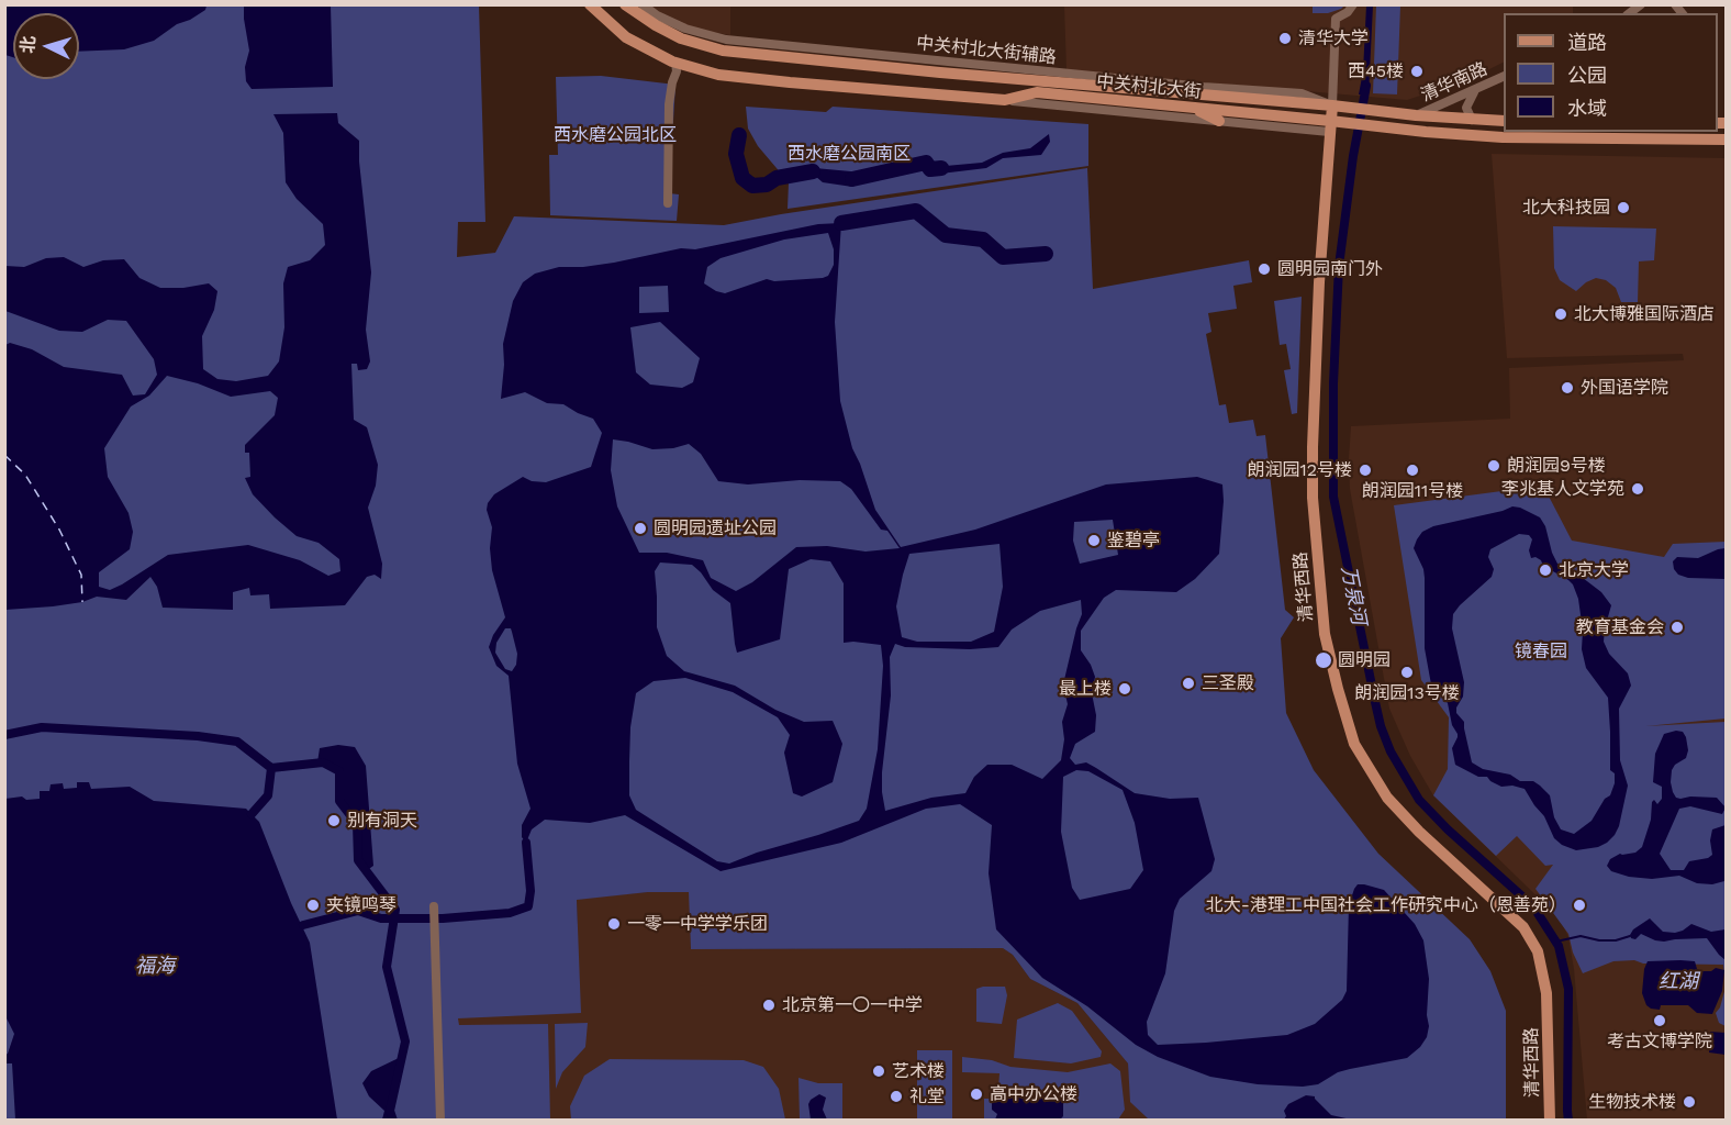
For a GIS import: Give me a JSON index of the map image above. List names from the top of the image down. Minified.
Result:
{"streets":{"main road":["中关村北大街","清华西路"],"street":["中关村北大街辅路","清华南路"]},"crossings":[["中关村北大街辅路","中关村北大街"],["中关村北大街辅路","清华西路"],["清华南路","中关村北大街"],["中关村北大街","清华西路"]],"water":["万泉河","福海","红湖"],"parks":["西水磨公园北区","西水磨公园南区","镜春园"],"places":["清华大学","西45楼","北大科技园","圆明园南门外","北大博雅国际酒店","外国语学院","朗润园9号楼","朗润园12号楼","朗润园11号楼","李兆基人文学苑","圆明园遗址公园","鉴碧亭","北京大学","教育基金会","圆明园","朗润园13号楼","三圣殿","最上楼","别有洞天","夹镜鸣琴","北大-港理工中国社会工作研究中心（恩善苑）","一零一中学学乐团","北京第一〇一中学","考古文博学院","艺术楼","高中办公楼","礼堂","生物技术楼"],"legend":["道路","公园","水域"],"north":"left"}
